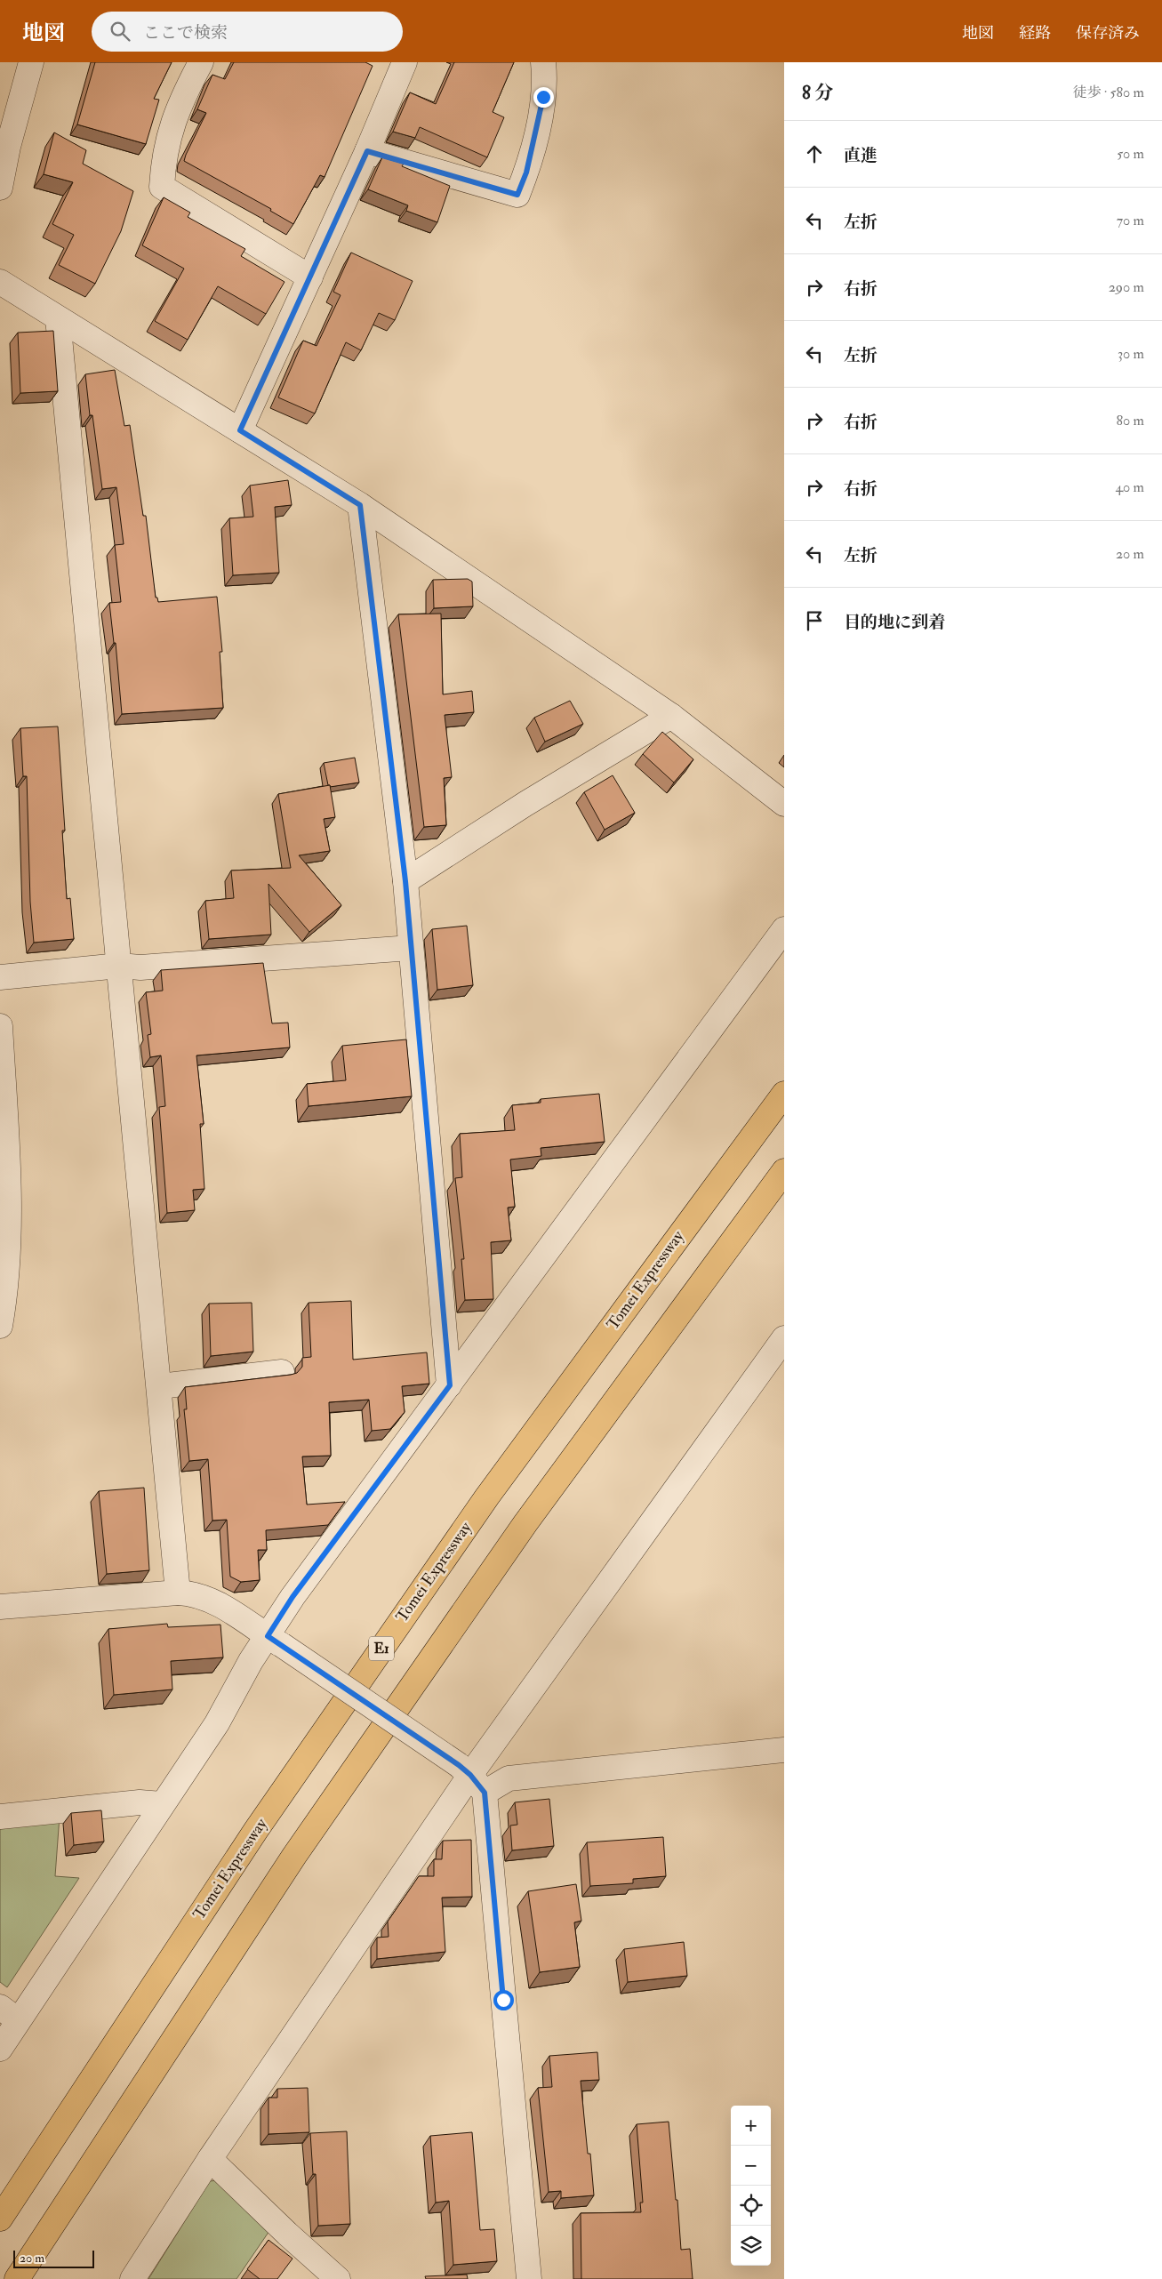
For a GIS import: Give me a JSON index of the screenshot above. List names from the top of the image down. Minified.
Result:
{"streets":{"highway":["Tomei Expressway","E1"]},"scale_bar":"20 m","page":{"header":"地図","search":"ここで検索","nav":["地図","経路","保存済み"],"heading":["8 分","徒歩 · 580 m"],"list":[["直進","50 m"],["左折","70 m"],["右折","290 m"],["左折","30 m"],["右折","80 m"],["右折","40 m"],["左折","20 m"],"目的地に到着"],"map_buttons":["+","−"],"scale":"20 m"}}
